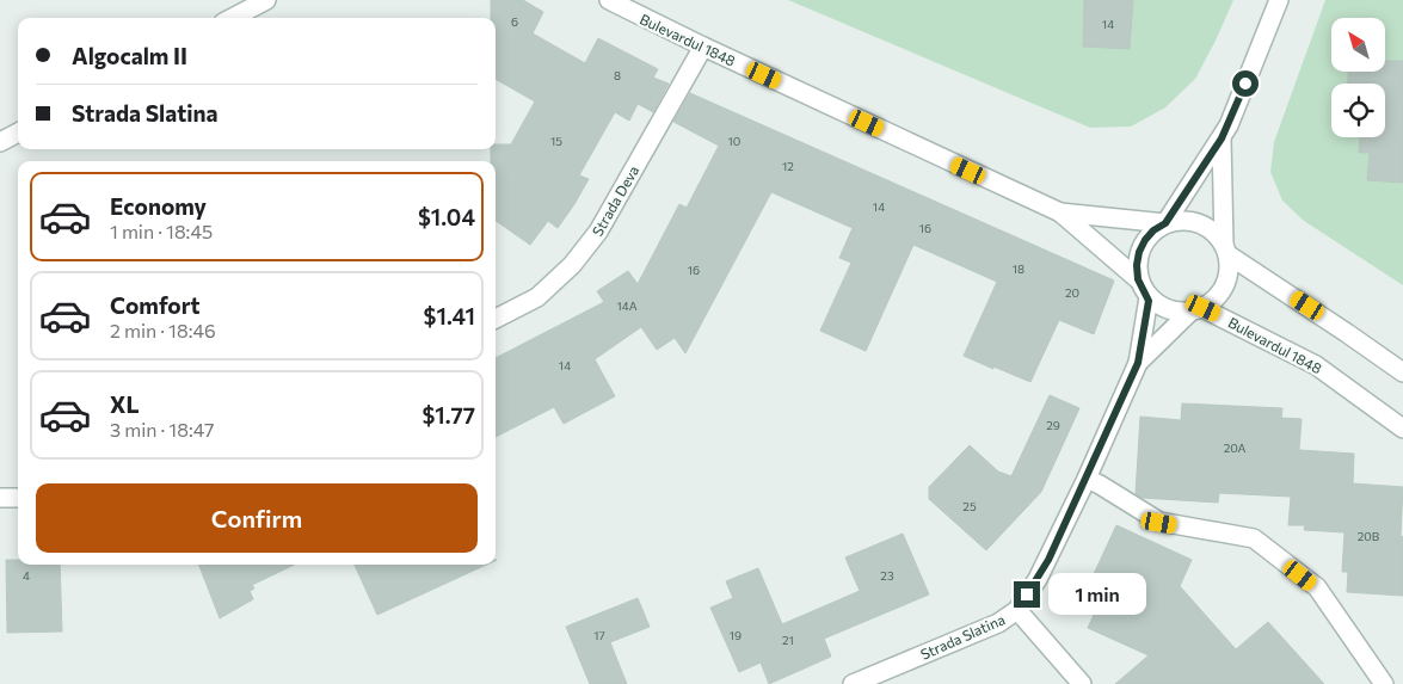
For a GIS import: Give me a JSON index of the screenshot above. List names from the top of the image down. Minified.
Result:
{"streets":{"street":["Bulevardul 1848","Strada Deva","Strada Slatina"]},"crossings":[["Bulevardul 1848","Strada Deva"],["Bulevardul 1848","Strada Slatina"]],"house_numbers":["6","14","8","15","10","12","14","16","18","16","20","14A","14","29","20A","25","20B","4","23","17","19","21"],"north":"top left","page":{"banner":["Algocalm II","Strada Slatina"],"list":[{"name":"Economy","note":"1 min · 18:45","value":"$1.04"},{"name":"Comfort","note":"2 min · 18:46","value":"$1.41"},{"name":"XL","note":"3 min · 18:47","value":"$1.77"}],"buttons":"Confirm","bubble":"1 min"}}
